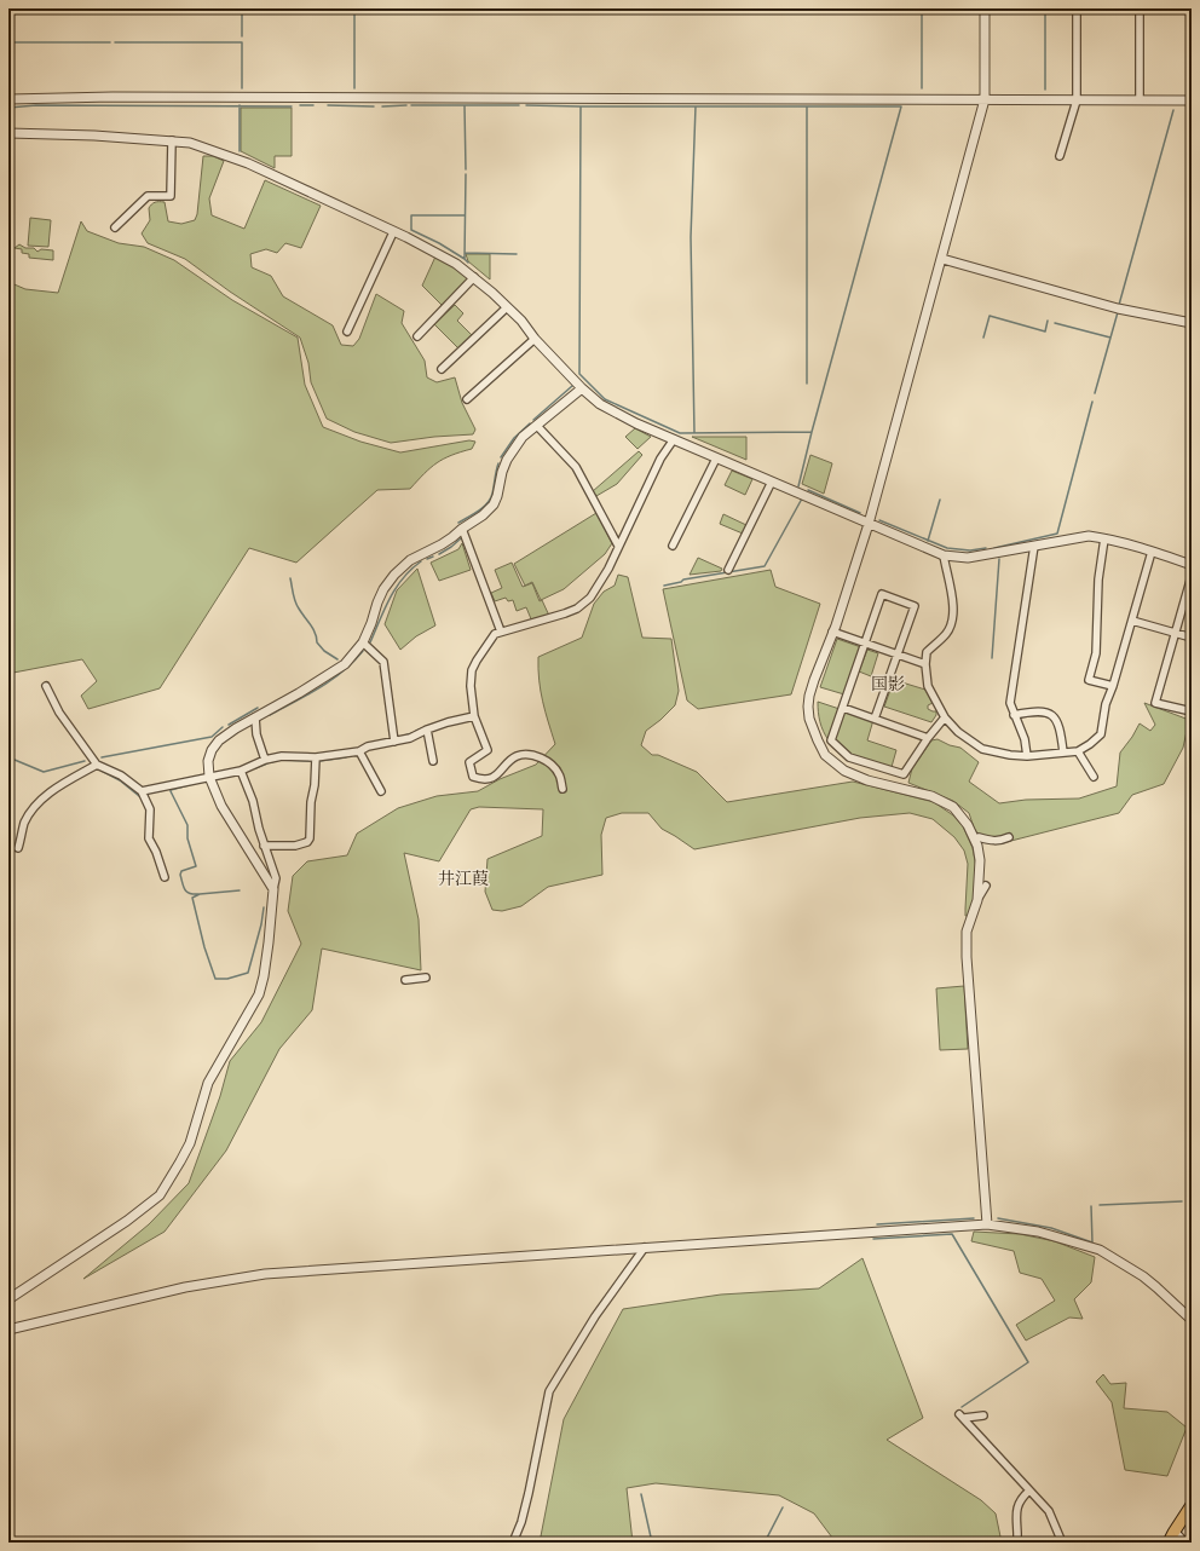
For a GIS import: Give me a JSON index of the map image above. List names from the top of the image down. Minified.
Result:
{"districts":["国影","井江葭"]}
